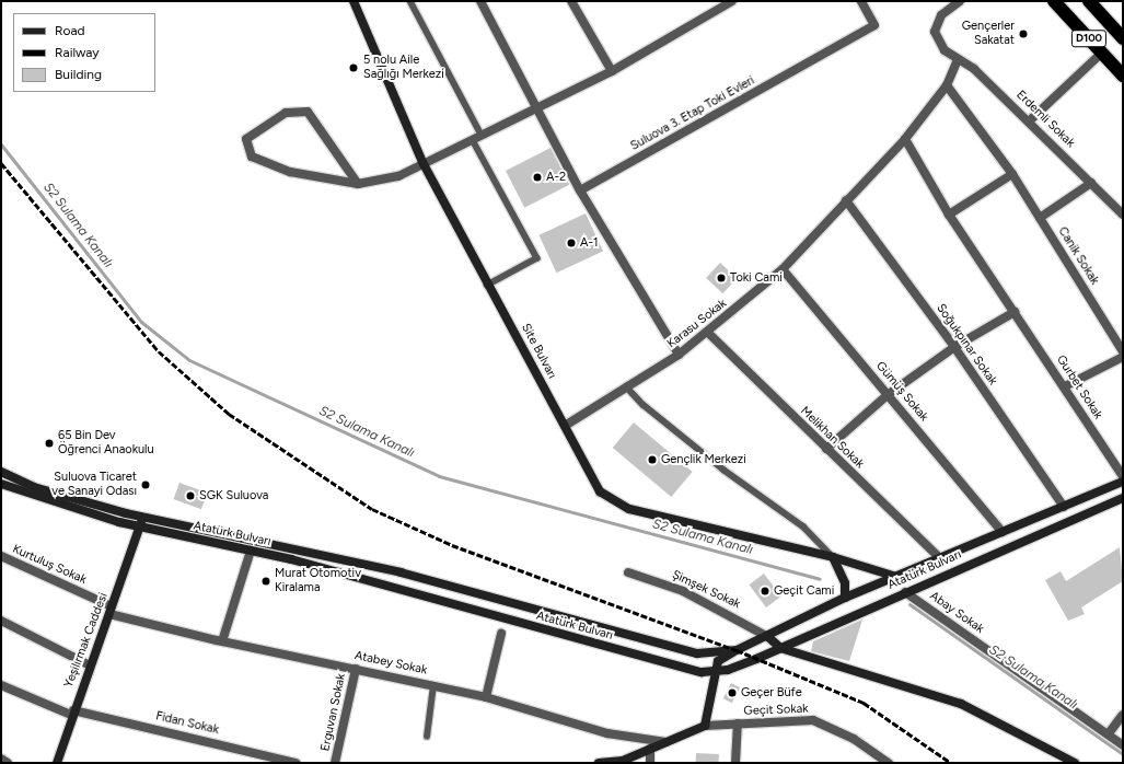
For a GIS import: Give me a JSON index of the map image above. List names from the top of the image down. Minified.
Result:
{"streets":{"highway":["D100"],"main road":["Site Bulvarı","Atatürk Bulvarı","Yeşilırmak Caddesi"],"street":["Suluova 3. Etap Toki Evleri","Erdemli Sokak","Canik Sokak","Karasu Sokak","Soğukpınar Sokak","Gurbet Sokak","Gümüş Sokak","Melikhan Sokak","Kurtuluş Sokak","Şimşek Sokak","Abay Sokak","Atabey Sokak","Geçit Sokak","Erguvan Sokak","Fidan Sokak"]},"crossings":[["Erdemli Sokak","Karasu Sokak"],["Canik Sokak","Karasu Sokak"],["Karasu Sokak","Soğukpınar Sokak"],["Karasu Sokak","Site Bulvarı"],["Karasu Sokak","Gurbet Sokak"],["Karasu Sokak","Gümüş Sokak"],["Karasu Sokak","Melikhan Sokak"],["Soğukpınar Sokak","Atatürk Bulvarı"],["Site Bulvarı","Atatürk Bulvarı"],["Gümüş Sokak","Atatürk Bulvarı"],["Melikhan Sokak","Atatürk Bulvarı"],["Atatürk Bulvarı","Şimşek Sokak"],["Atatürk Bulvarı","Abay Sokak"],["Atatürk Bulvarı","Yeşilırmak Caddesi"],["Kurtuluş Sokak","Yeşilırmak Caddesi"],["Kurtuluş Sokak","Atabey Sokak"],["Yeşilırmak Caddesi","Atabey Sokak"],["Yeşilırmak Caddesi","Fidan Sokak"],["Atabey Sokak","Erguvan Sokak"]],"water":["S2 Sulama Kanalı"],"places":["Gençerler Sakatat","5 nolu Aile Sağlığı Merkezi","A-2","A-1","Toki Cami","65 Bin Dev Öğrenci Anaokulu","Gençlik Merkezi","Suluova Ticaret ve Sanayi Odası","SGK Suluova","Murat Otomotiv Kiralama","Geçit Cami","Geçer Büfe"],"legend":["Road","Railway","Building"]}
